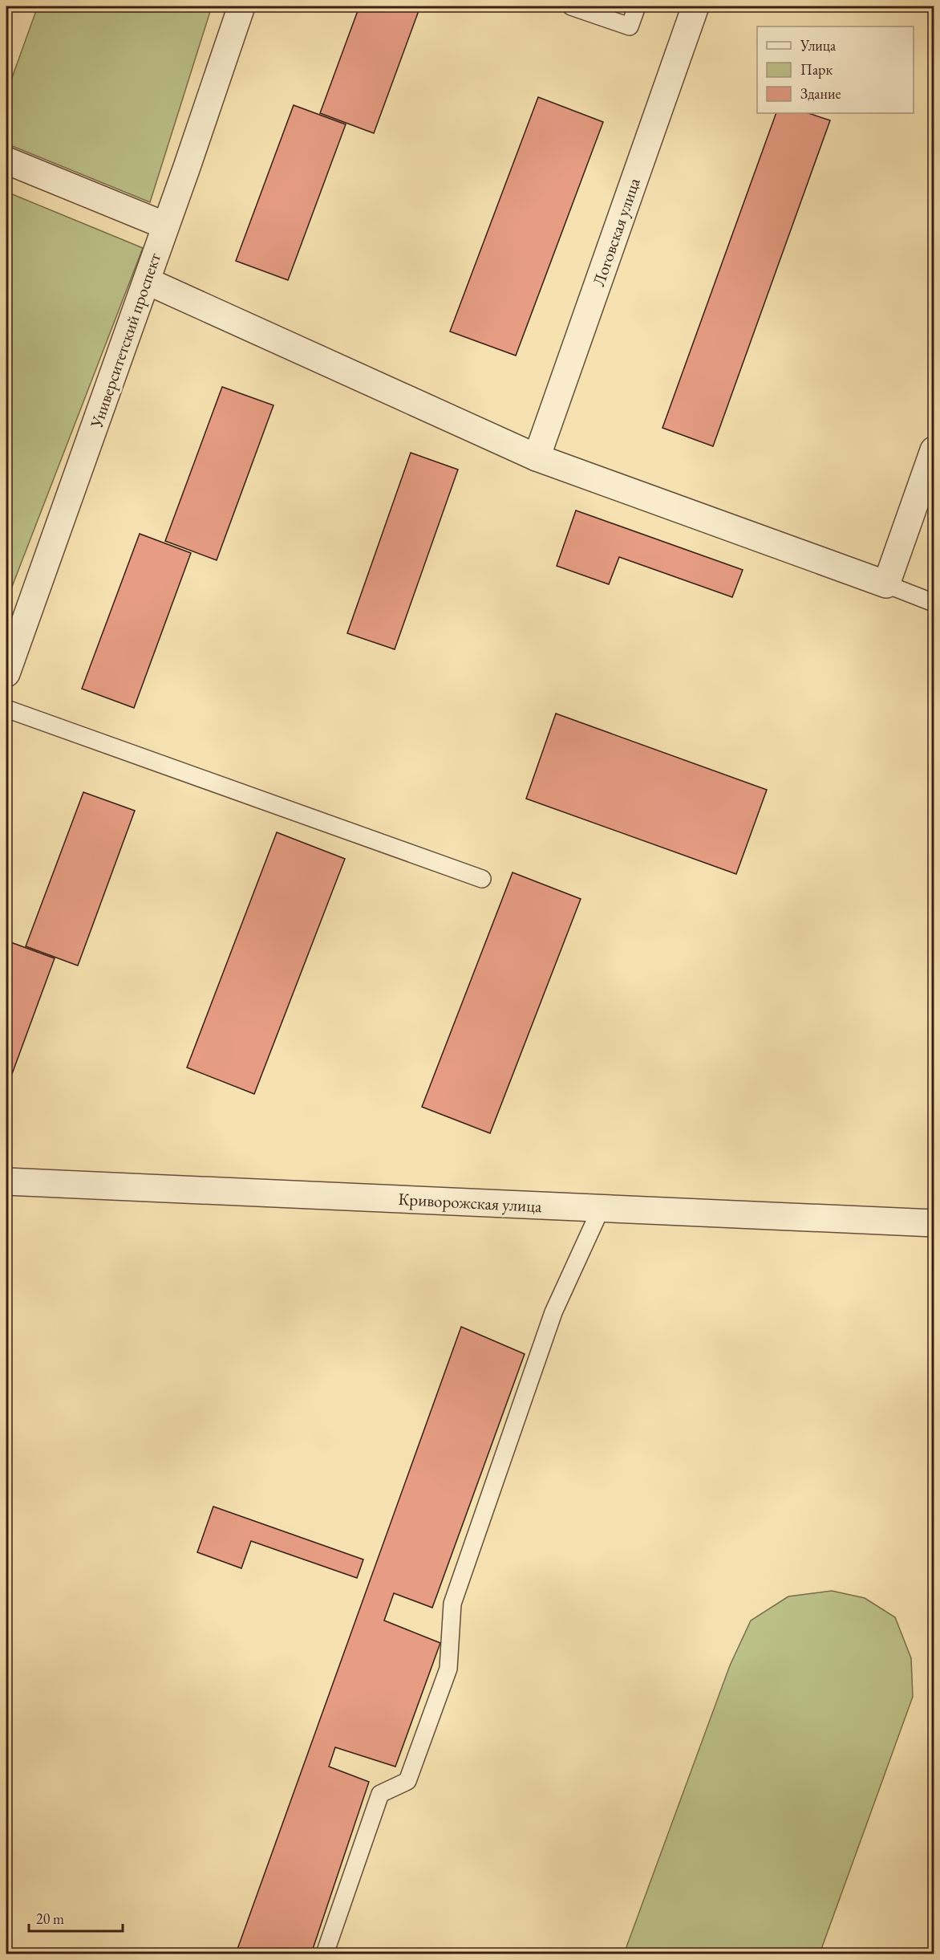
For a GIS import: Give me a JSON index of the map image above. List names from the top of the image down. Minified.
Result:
{"streets":{"street":["Логовская улица","Университетский проспект","Криворожская улица"]},"legend":["Улица","Парк","Здание"],"scale_bar":"20 m"}
